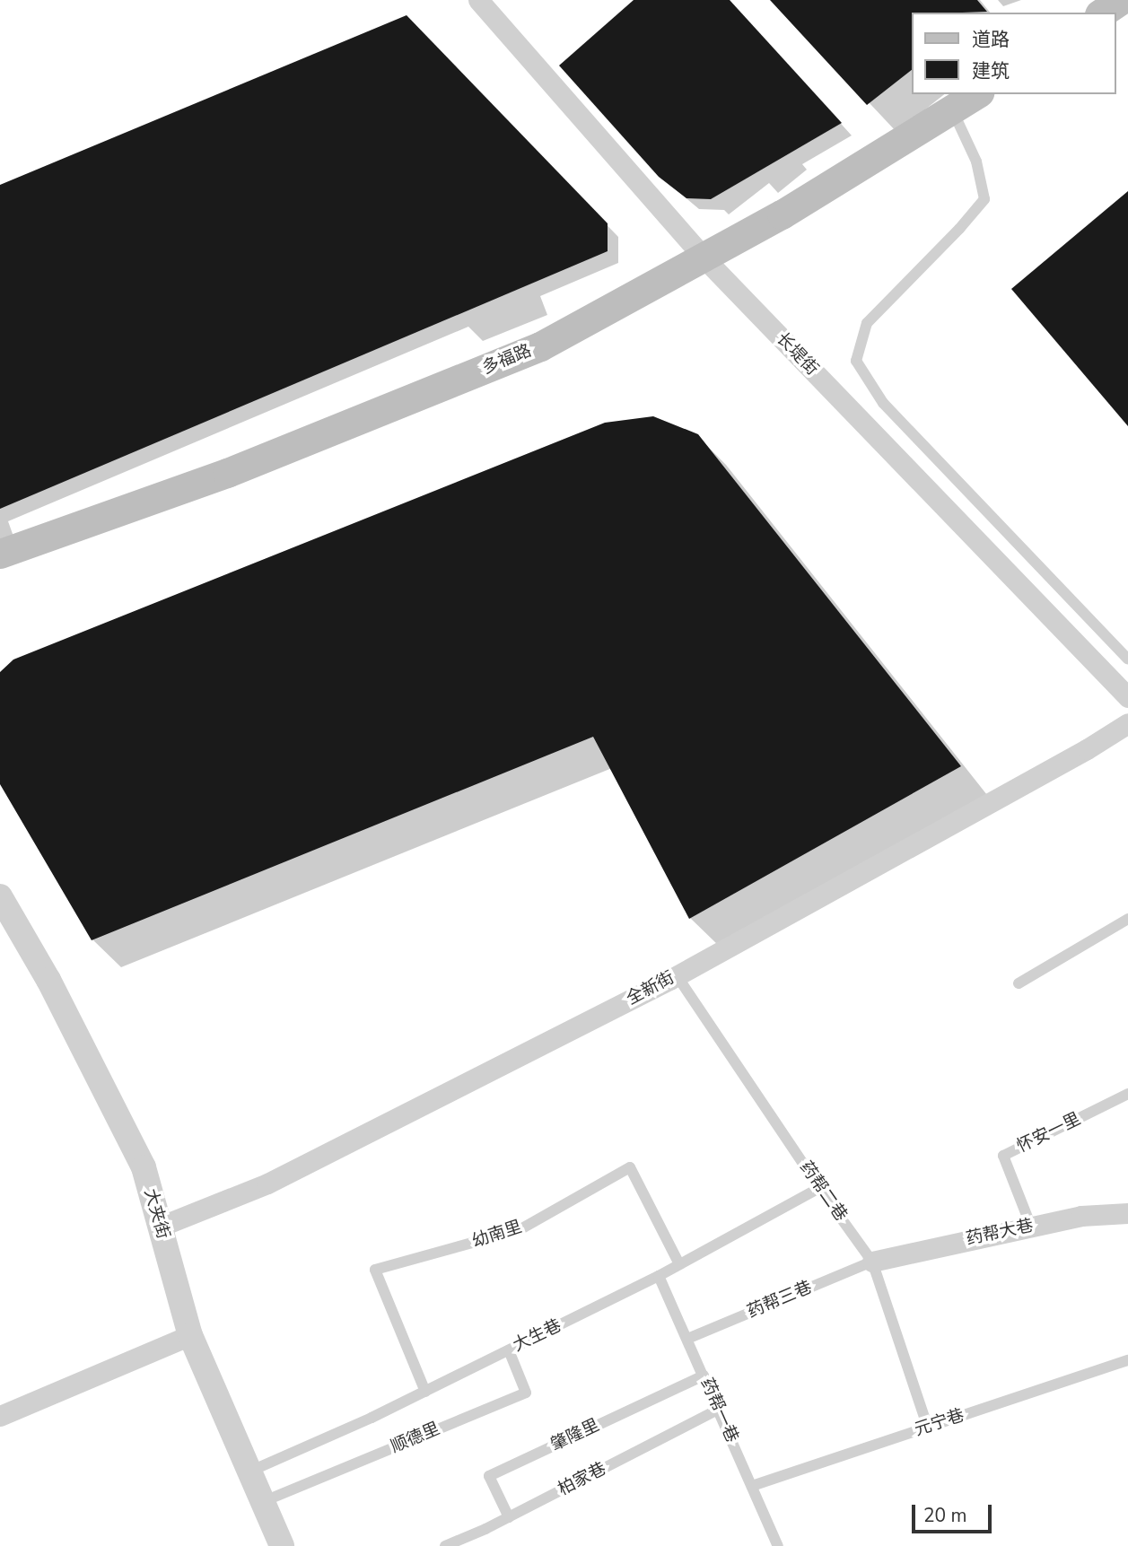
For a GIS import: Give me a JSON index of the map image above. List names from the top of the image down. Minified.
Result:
{"streets":{"main road":["多福路"],"street":["长堤街","全新街","大夹街","药帮大巷"],"lane":["怀安一里","药帮二巷","幼南里","药帮三巷","大生巷","药帮一巷","元宁巷","肇隆里","顺德里","柏家巷"]},"crossings":[["长堤街","多福路"],["全新街","药帮二巷"],["全新街","大夹街"],["怀安一里","药帮大巷"],["药帮二巷","药帮大巷"],["药帮二巷","药帮三巷"],["药帮二巷","大生巷"],["药帮二巷","元宁巷"],["大夹街","大生巷"],["大夹街","顺德里"],["药帮大巷","药帮三巷"],["幼南里","大生巷"],["药帮三巷","药帮一巷"],["大生巷","药帮一巷"],["大生巷","顺德里"],["药帮一巷","元宁巷"],["药帮一巷","肇隆里"],["药帮一巷","柏家巷"],["肇隆里","柏家巷"]],"legend":["道路","建筑"],"scale_bar":"20 m"}
